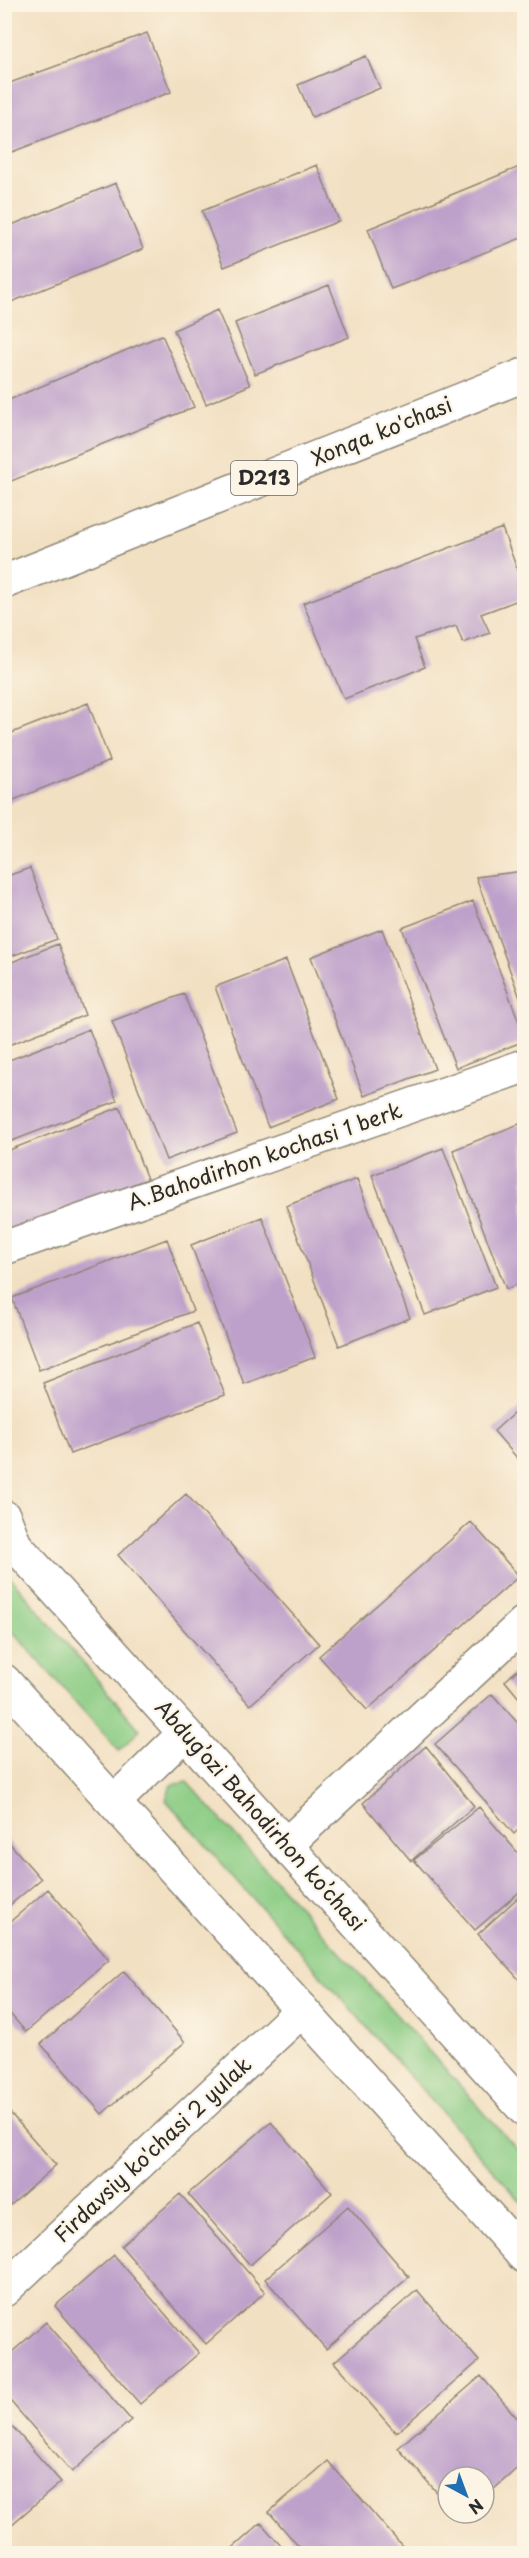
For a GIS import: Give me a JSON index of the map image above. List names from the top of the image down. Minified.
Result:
{"streets":{"main road":["Xonqa ko'chasi","D213","A.Bahodirhon kochasi 1 berk","Abdug’ozi Bahodirhon ko’chasi","Firdavsiy ko'chasi 2 yulak"]},"north":"bottom right"}
